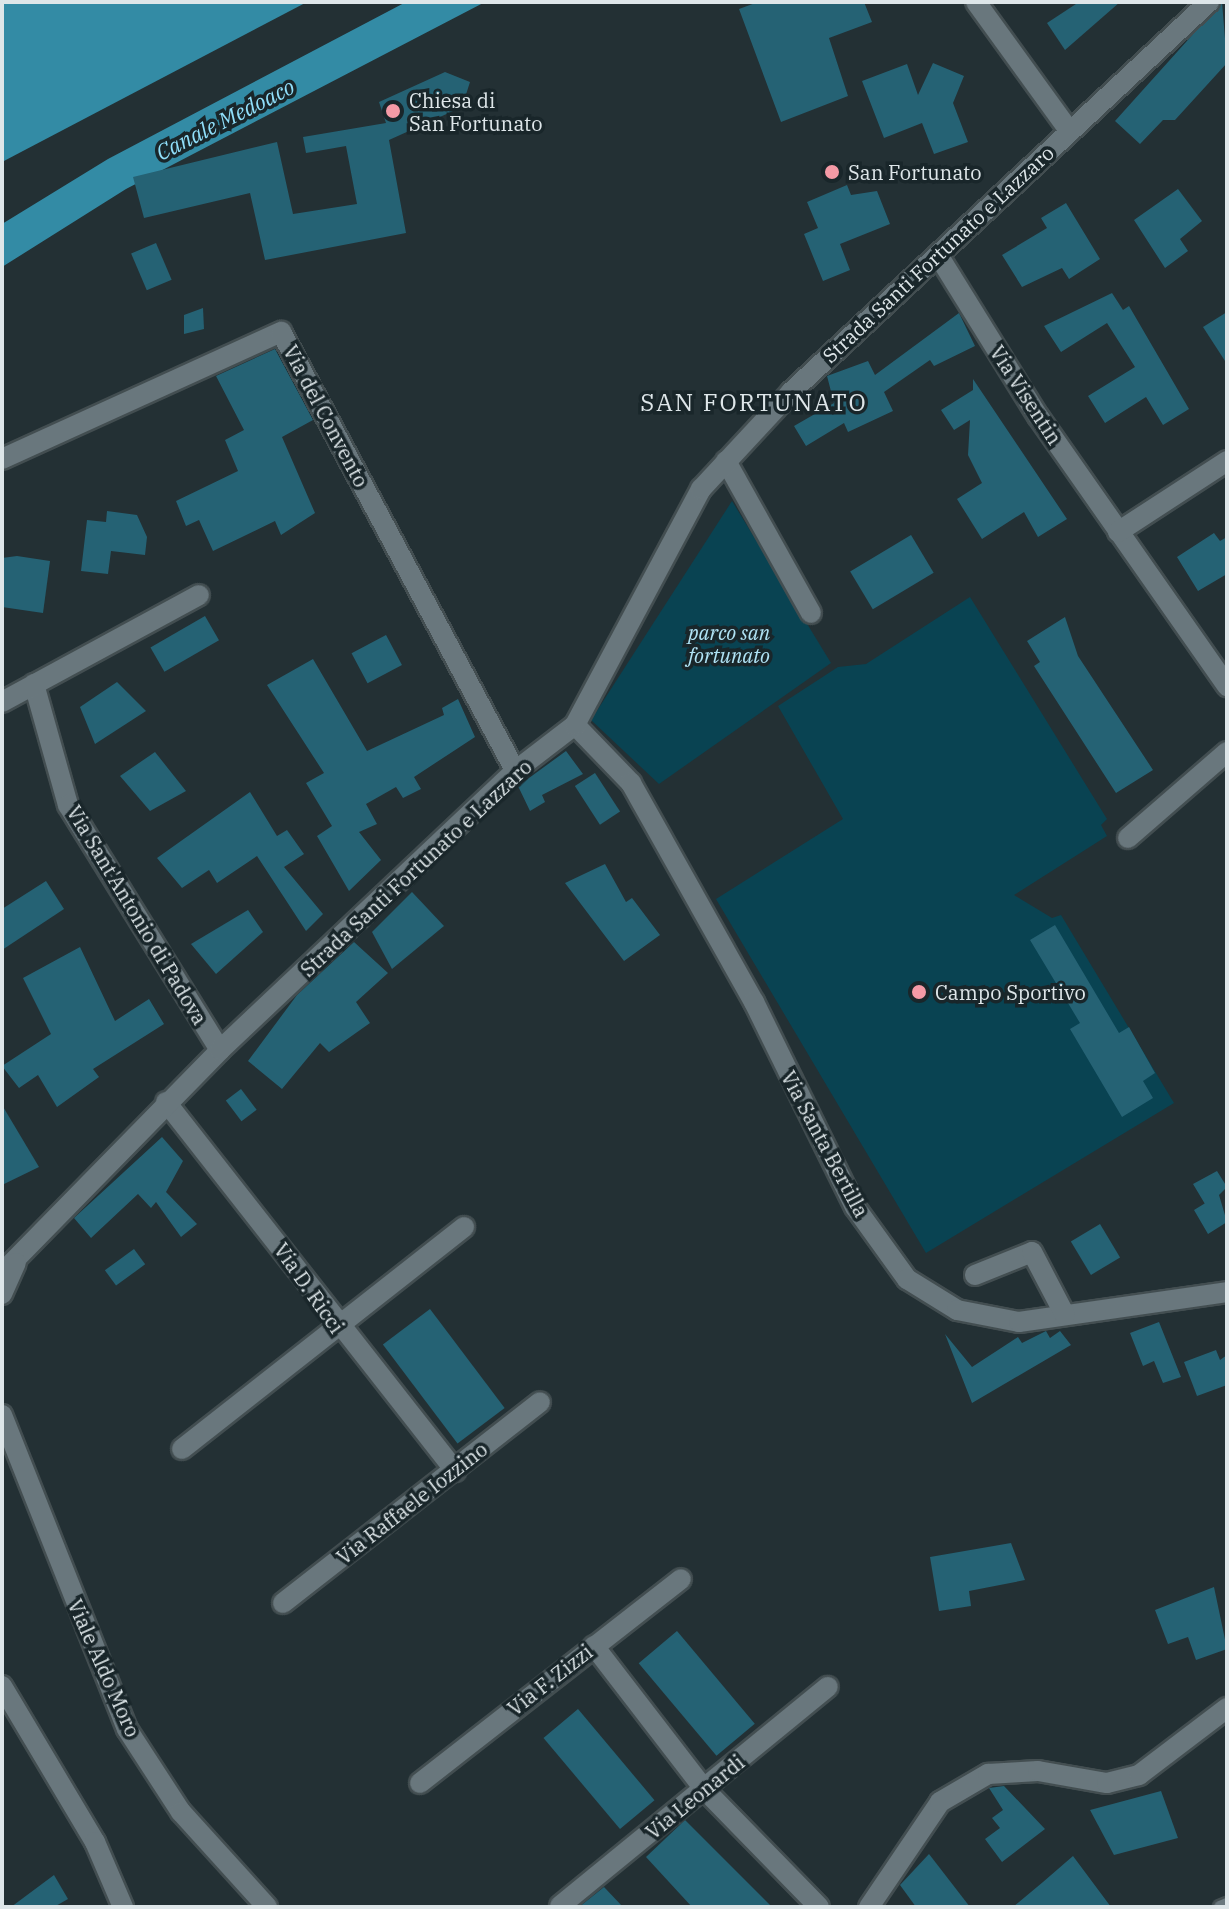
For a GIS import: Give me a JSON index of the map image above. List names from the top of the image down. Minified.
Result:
{"streets":{"street":["Strada Santi Fortunato e Lazzaro","Via Visentin","Via del Convento","Via Sant'Antonio di Padova","Via Santa Bertilla","Via D. Ricci","Via Raffaele Iozzino","Viale Aldo Moro","Via F. Zizzi","Via Leonardi"]},"crossings":[["Strada Santi Fortunato e Lazzaro","Via Visentin"],["Strada Santi Fortunato e Lazzaro","Via del Convento"],["Strada Santi Fortunato e Lazzaro","Via Sant'Antonio di Padova"],["Strada Santi Fortunato e Lazzaro","Via Santa Bertilla"],["Strada Santi Fortunato e Lazzaro","Via D. Ricci"],["Via D. Ricci","Via Raffaele Iozzino"]],"districts":["SAN FORTUNATO"],"water":["Canale Medoaco"],"parks":["parco san fortunato"],"places":["Chiesa di San Fortunato","San Fortunato","Campo Sportivo"]}
